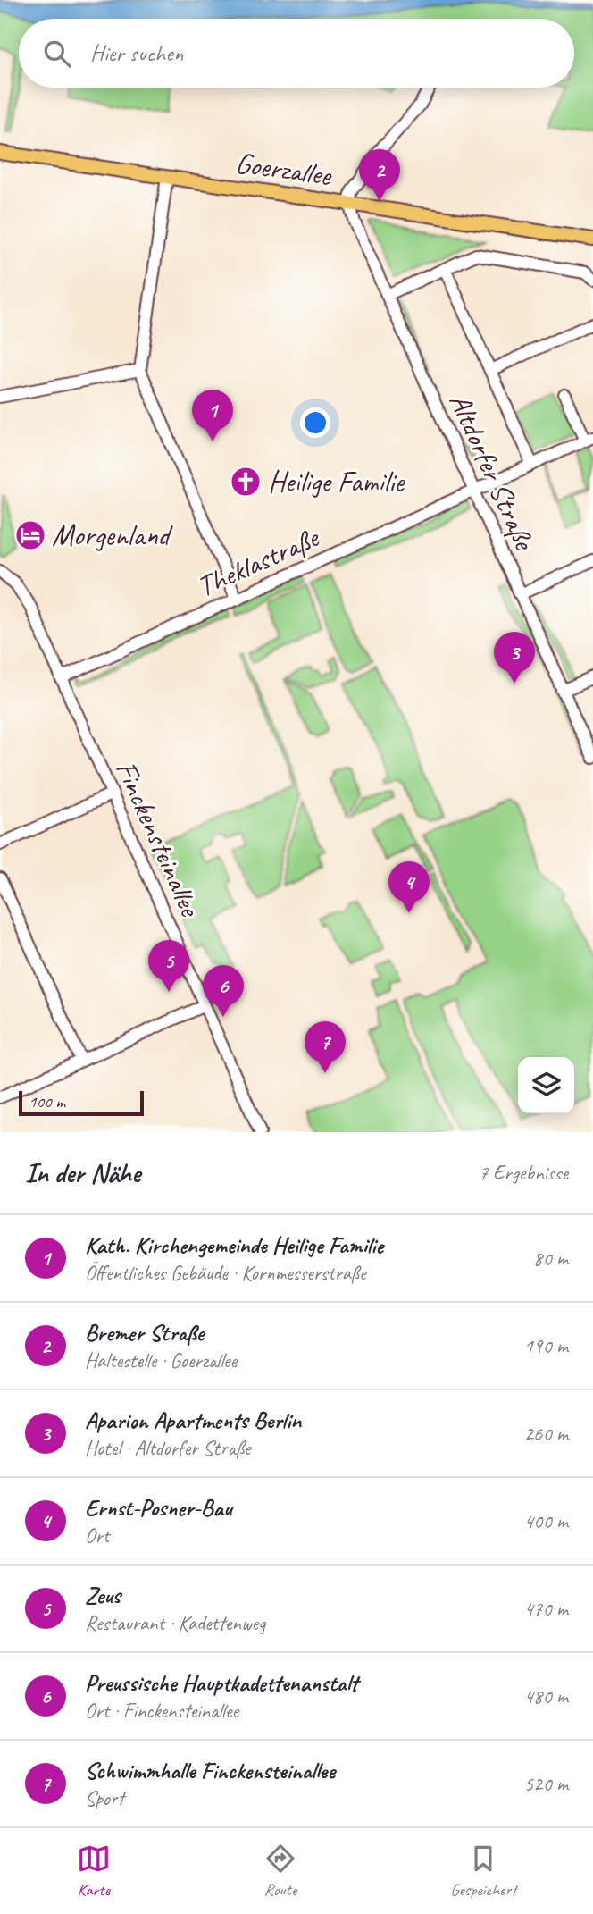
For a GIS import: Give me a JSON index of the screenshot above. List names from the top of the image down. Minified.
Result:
{"streets":{"main road":["Goerzallee"],"street":["Altdorfer Straße","Theklastraße","Finckensteinallee"]},"crossings":[["Goerzallee","Altdorfer Straße"],["Altdorfer Straße","Theklastraße"],["Theklastraße","Finckensteinallee"]],"places":{"church":["Heilige Familie"],"hotel":["Morgenland"]},"scale_bar":"100 m","page":{"search":"Hier suchen","pins":["2","1","3","4","5","6","7"],"scale":"100 m","heading":["In der Nähe","7 Ergebnisse"],"list":[{"mark":"1","name":"Kath. Kirchengemeinde Heilige Familie","note":"Öffentliches Gebäude · Kornmesserstraße","value":"80 m"},{"mark":"2","name":"Bremer Straße","note":"Haltestelle · Goerzallee","value":"190 m"},{"mark":"3","name":"Aparion Apartments Berlin","note":"Hotel · Altdorfer Straße","value":"260 m"},{"mark":"4","name":"Ernst-Posner-Bau","note":"Ort","value":"400 m"},{"mark":"5","name":"Zeus","note":"Restaurant · Kadettenweg","value":"470 m"},{"mark":"6","name":"Preussische Hauptkadettenanstalt","note":"Ort · Finckensteinallee","value":"480 m"},{"mark":"7","name":"Schwimmhalle Finckensteinallee","note":"Sport","value":"520 m"}],"nav":["Karte","Route","Gespeichert"]}}
